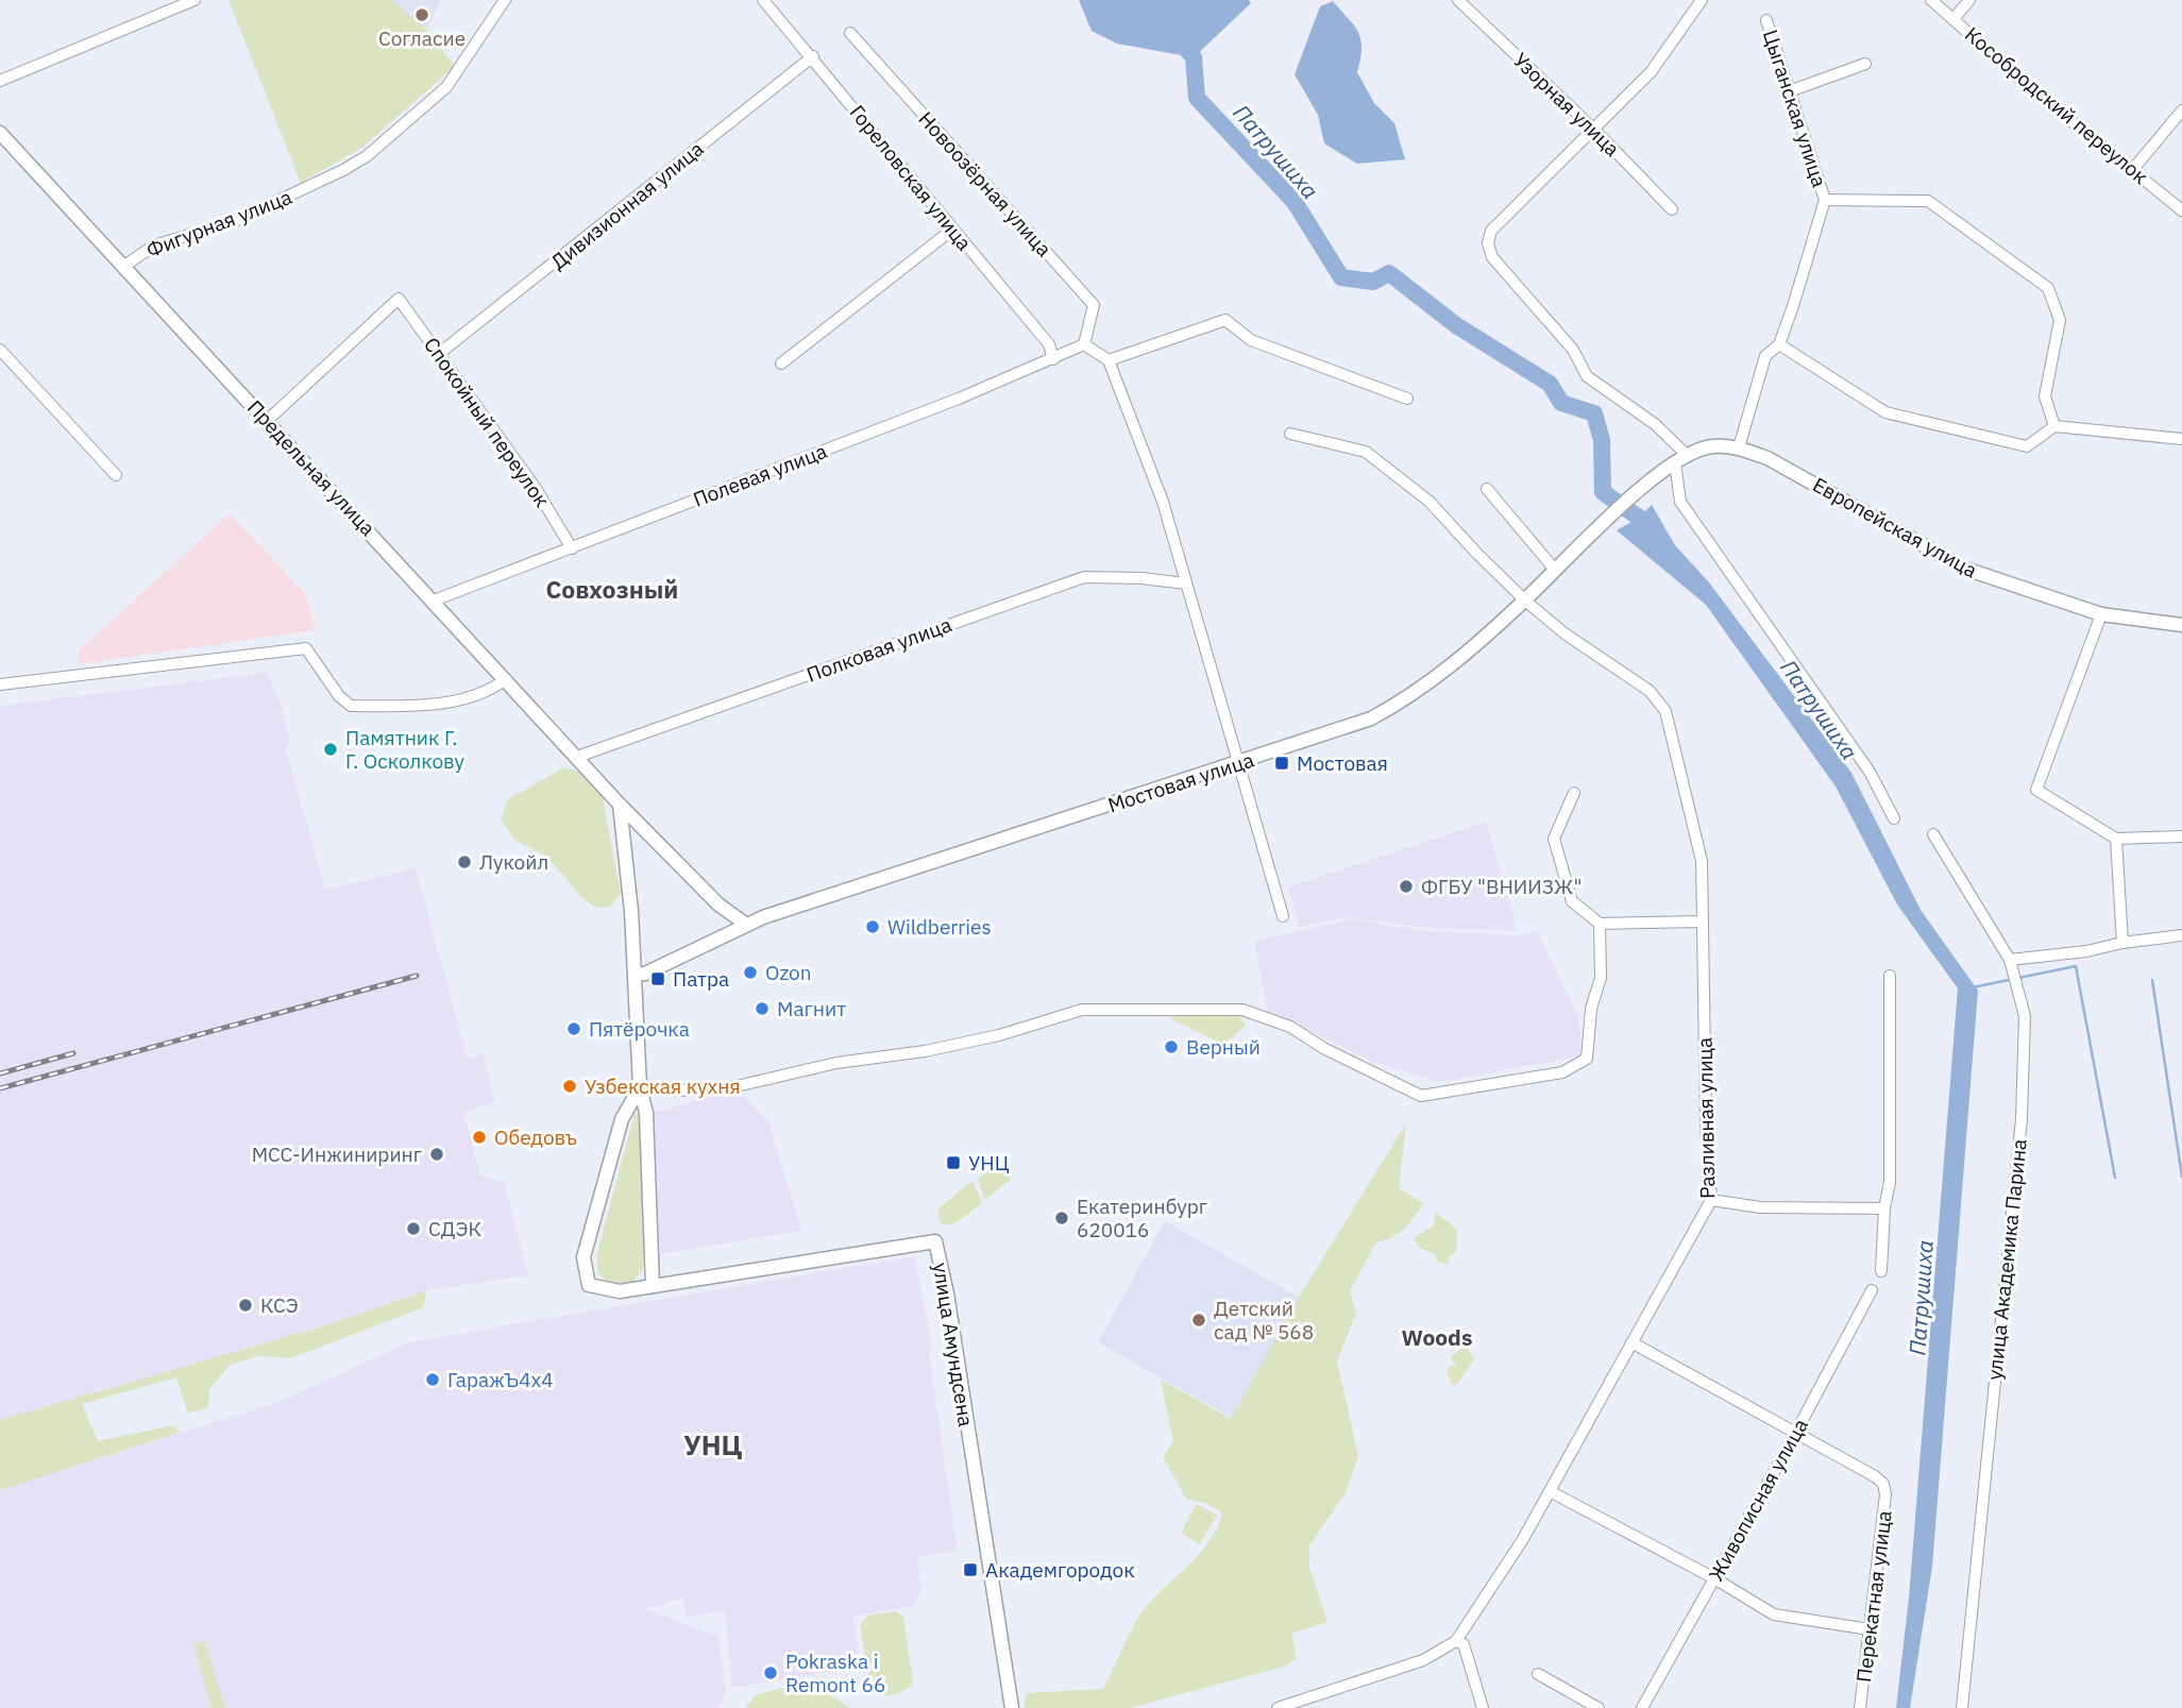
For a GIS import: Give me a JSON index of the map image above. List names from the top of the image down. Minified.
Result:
{"streets":{"street":["Узорная улица","Кособродский переулок","Цыганская улица","Гореловская улица","Новоозёрная улица","Дивизионная улица","Фигурная улица","Спокойный переулок","Предельная улица","Полевая улица","Европейская улица","Полковая улица","Мостовая улица","Разливная улица","улица Академика Парина","улица Амундсена","Живописная улица","Перекатная улица"]},"crossings":[["Цыганская улица","Европейская улица"],["Гореловская улица","Дивизионная улица"],["Гореловская улица","Полевая улица"],["Новоозёрная улица","Полевая улица"],["Дивизионная улица","Спокойный переулок"],["Фигурная улица","Предельная улица"],["Спокойный переулок","Предельная улица"],["Спокойный переулок","Полевая улица"],["Предельная улица","Полевая улица"],["Предельная улица","Полковая улица"],["Предельная улица","Мостовая улица"],["Европейская улица","Мостовая улица"],["Мостовая улица","Разливная улица"],["Живописная улица","Перекатная улица"]],"districts":["Совхозный","Woods","УНЦ"],"water":["Патрушиха"],"places":{"other":["Согласие","Памятник Г. Г. Осколкову","Лукойл","ФГБУ \"ВНИИЗЖ\"","Wildberries","Ozon","Магнит","Пятёрочка","Верный","Узбекская кухня","Обедовъ","МСС-Инжиниринг","Екатеринбург 620016","СДЭК","КСЭ","Детский сад № 568","ГаражЪ4х4","Pokraska i Remont 66"],"transit":["Мостовая","Патра","УНЦ","Академгородок"]}}
